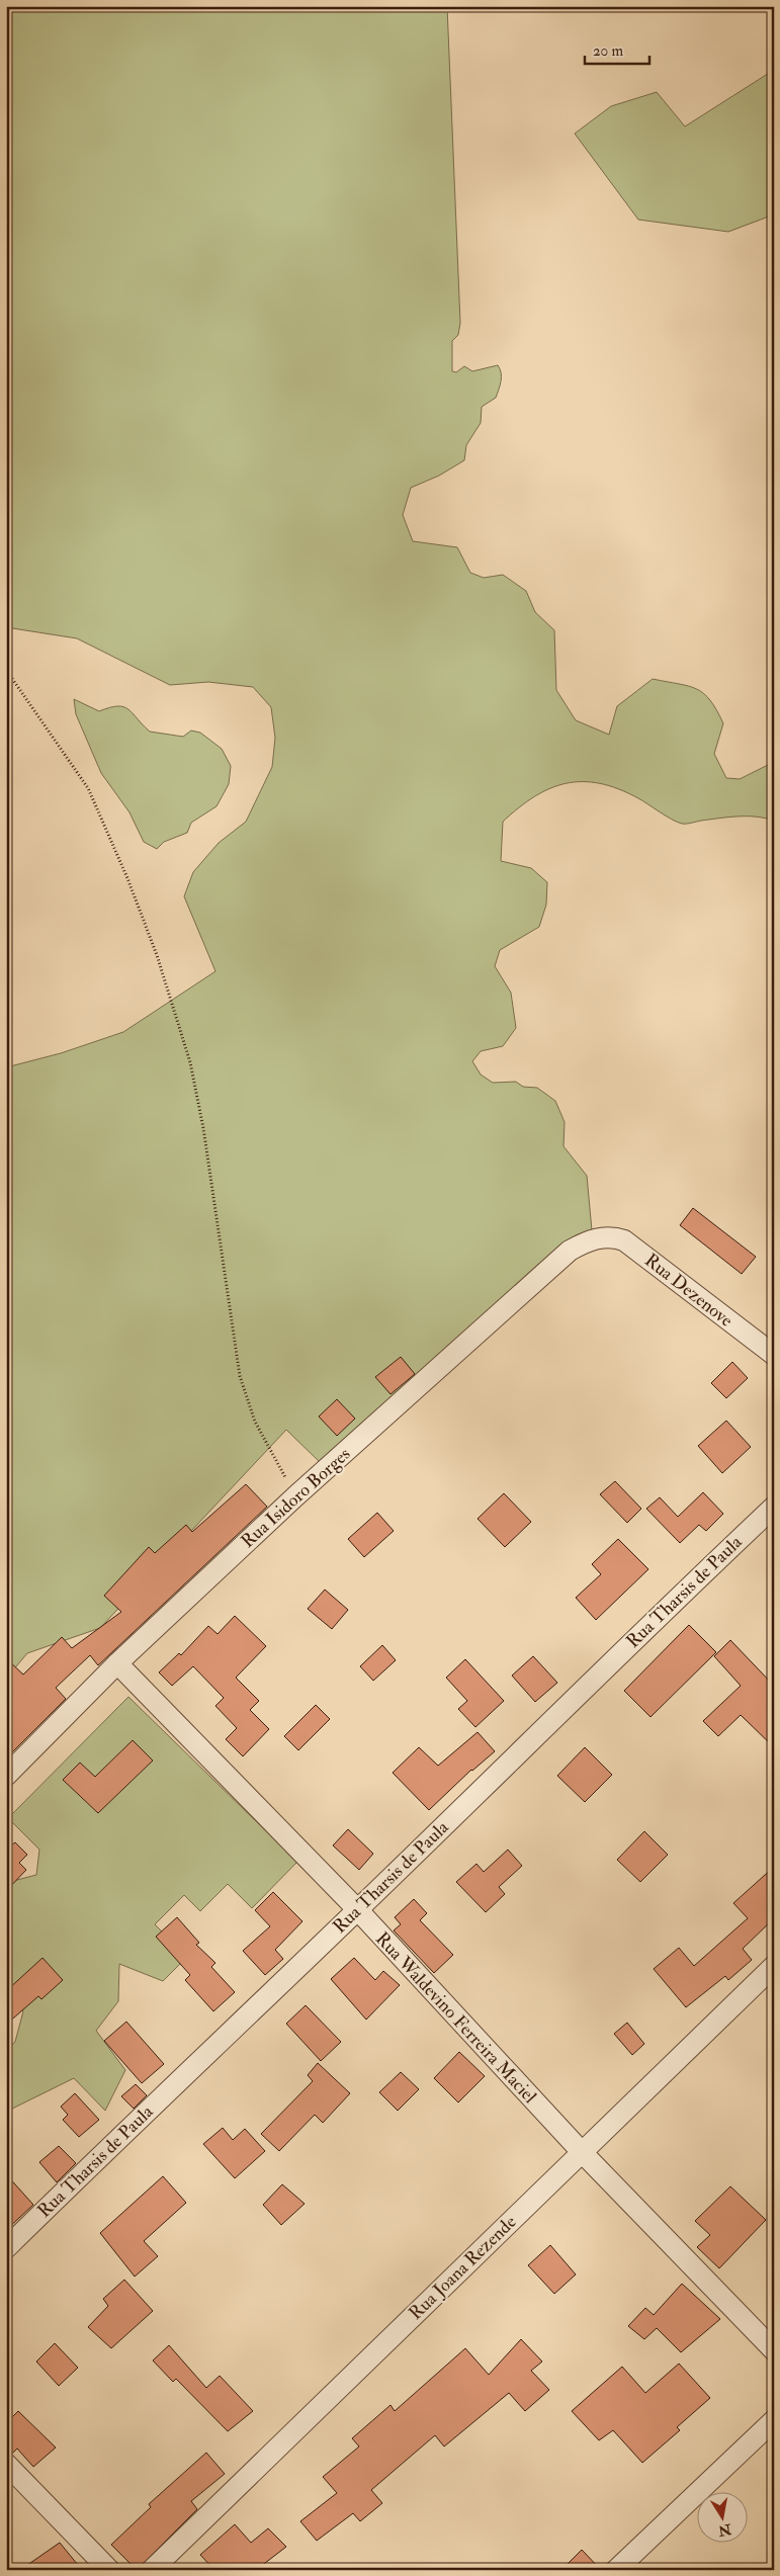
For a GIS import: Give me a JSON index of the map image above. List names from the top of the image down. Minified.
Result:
{"streets":{"street":["Rua Dezenove","Rua Isidoro Borges","Rua Tharsis de Paula","Rua Waldevino Ferreira Maciel","Rua Joana Rezende"]},"crossings":[["Rua Dezenove","Rua Isidoro Borges"],["Rua Isidoro Borges","Rua Waldevino Ferreira Maciel"],["Rua Tharsis de Paula","Rua Waldevino Ferreira Maciel"],["Rua Waldevino Ferreira Maciel","Rua Joana Rezende"]],"scale_bar":"20 m","north":"bottom"}
